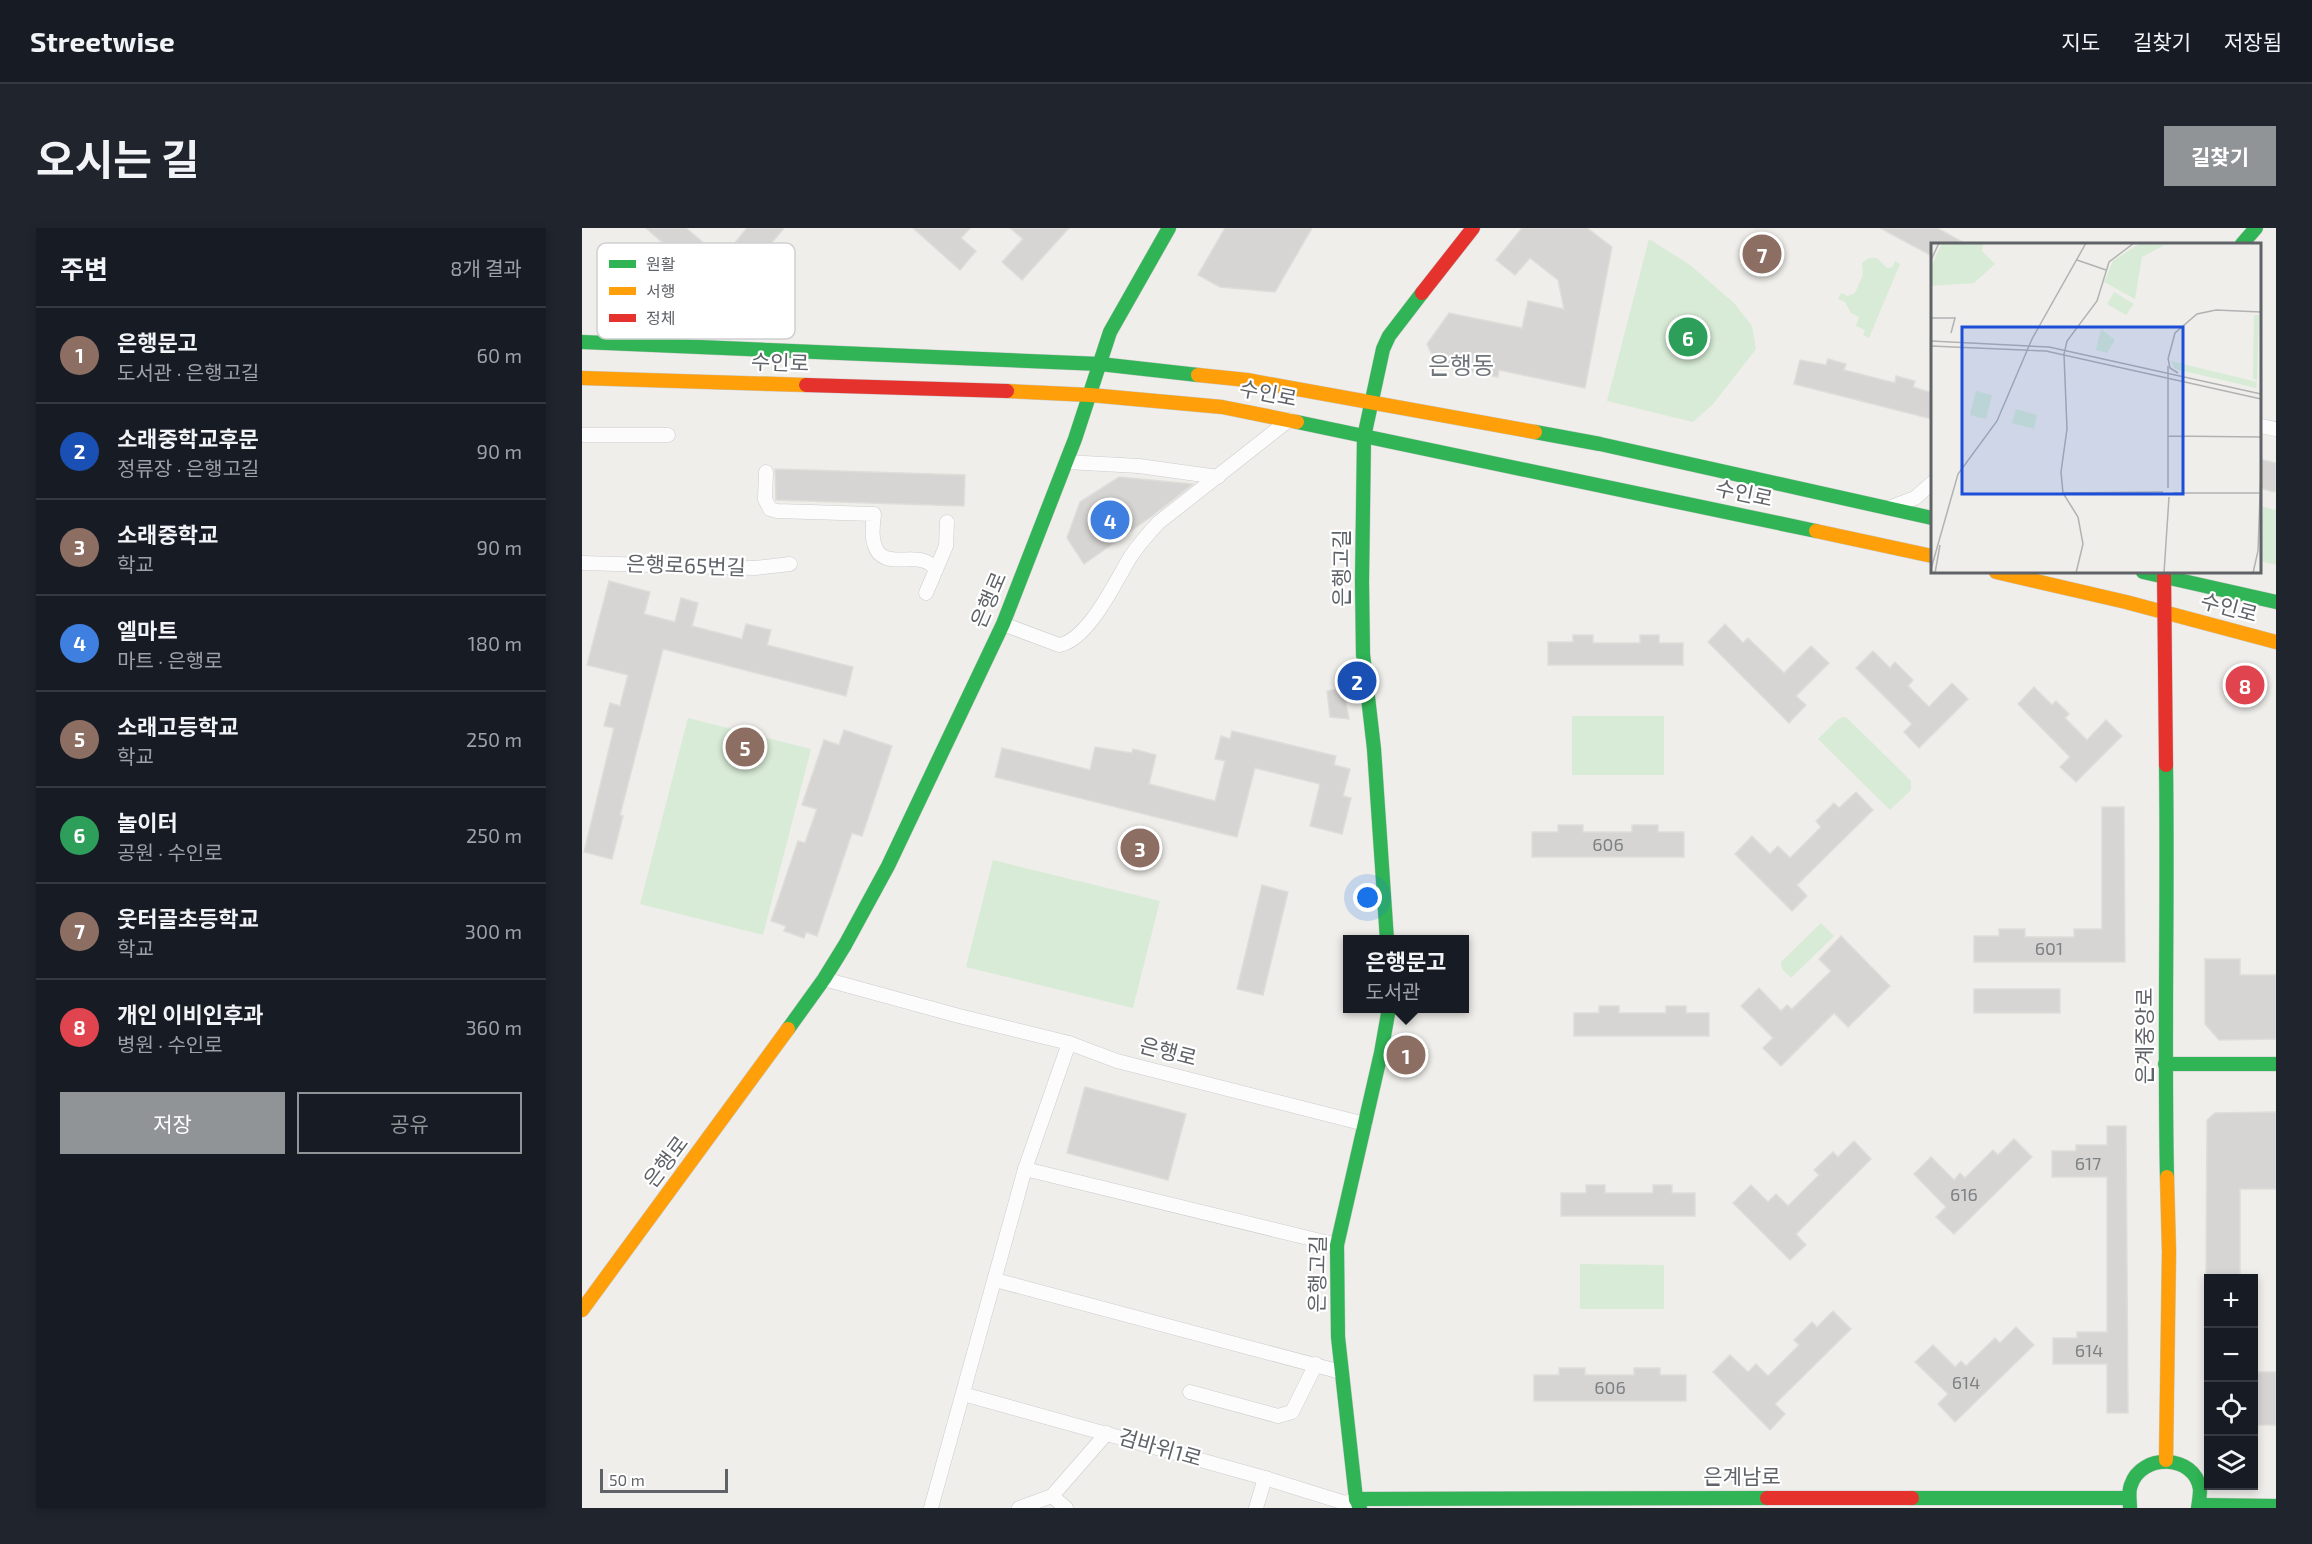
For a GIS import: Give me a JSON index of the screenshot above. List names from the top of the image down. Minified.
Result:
{"streets":{"street":["수인로","은행로65번길","은행고길","은행로","은계중앙로","검바위1로","은계남로"]},"crossings":[["수인로","은행고길"],["수인로","은행로"],["수인로","은계중앙로"],["은행고길","은행로"],["은행고길","검바위1로"],["은행고길","은계남로"],["검바위1로","은계남로"]],"districts":["은행동"],"house_numbers":["606","601","617","616","614","614","606"],"legend":["원활","서행","정체"],"scale_bar":"50 m","page":{"header":"Streetwise","nav":["지도","길찾기","저장됨"],"title":"오시는 길","buttons":["길찾기",["저장","공유"]],"heading":["주변","8개 결과"],"pins":["7","6","4","2","8","5","3","1"],"list":[{"mark":"1","name":"은행문고","note":"도서관 · 은행고길","value":"60 m"},{"mark":"2","name":"소래중학교후문","note":"정류장 · 은행고길","value":"90 m"},{"mark":"3","name":"소래중학교","note":"학교","value":"90 m"},{"mark":"4","name":"엘마트","note":"마트 · 은행로","value":"180 m"},{"mark":"5","name":"소래고등학교","note":"학교","value":"250 m"},{"mark":"6","name":"놀이터","note":"공원 · 수인로","value":"250 m"},{"mark":"7","name":"웃터골초등학교","note":"학교","value":"300 m"},{"mark":"8","name":"개인 이비인후과","note":"병원 · 수인로","value":"360 m"}],"popup":["은행문고","도서관"],"map_buttons":["+","−"],"scale":"50 m"}}
